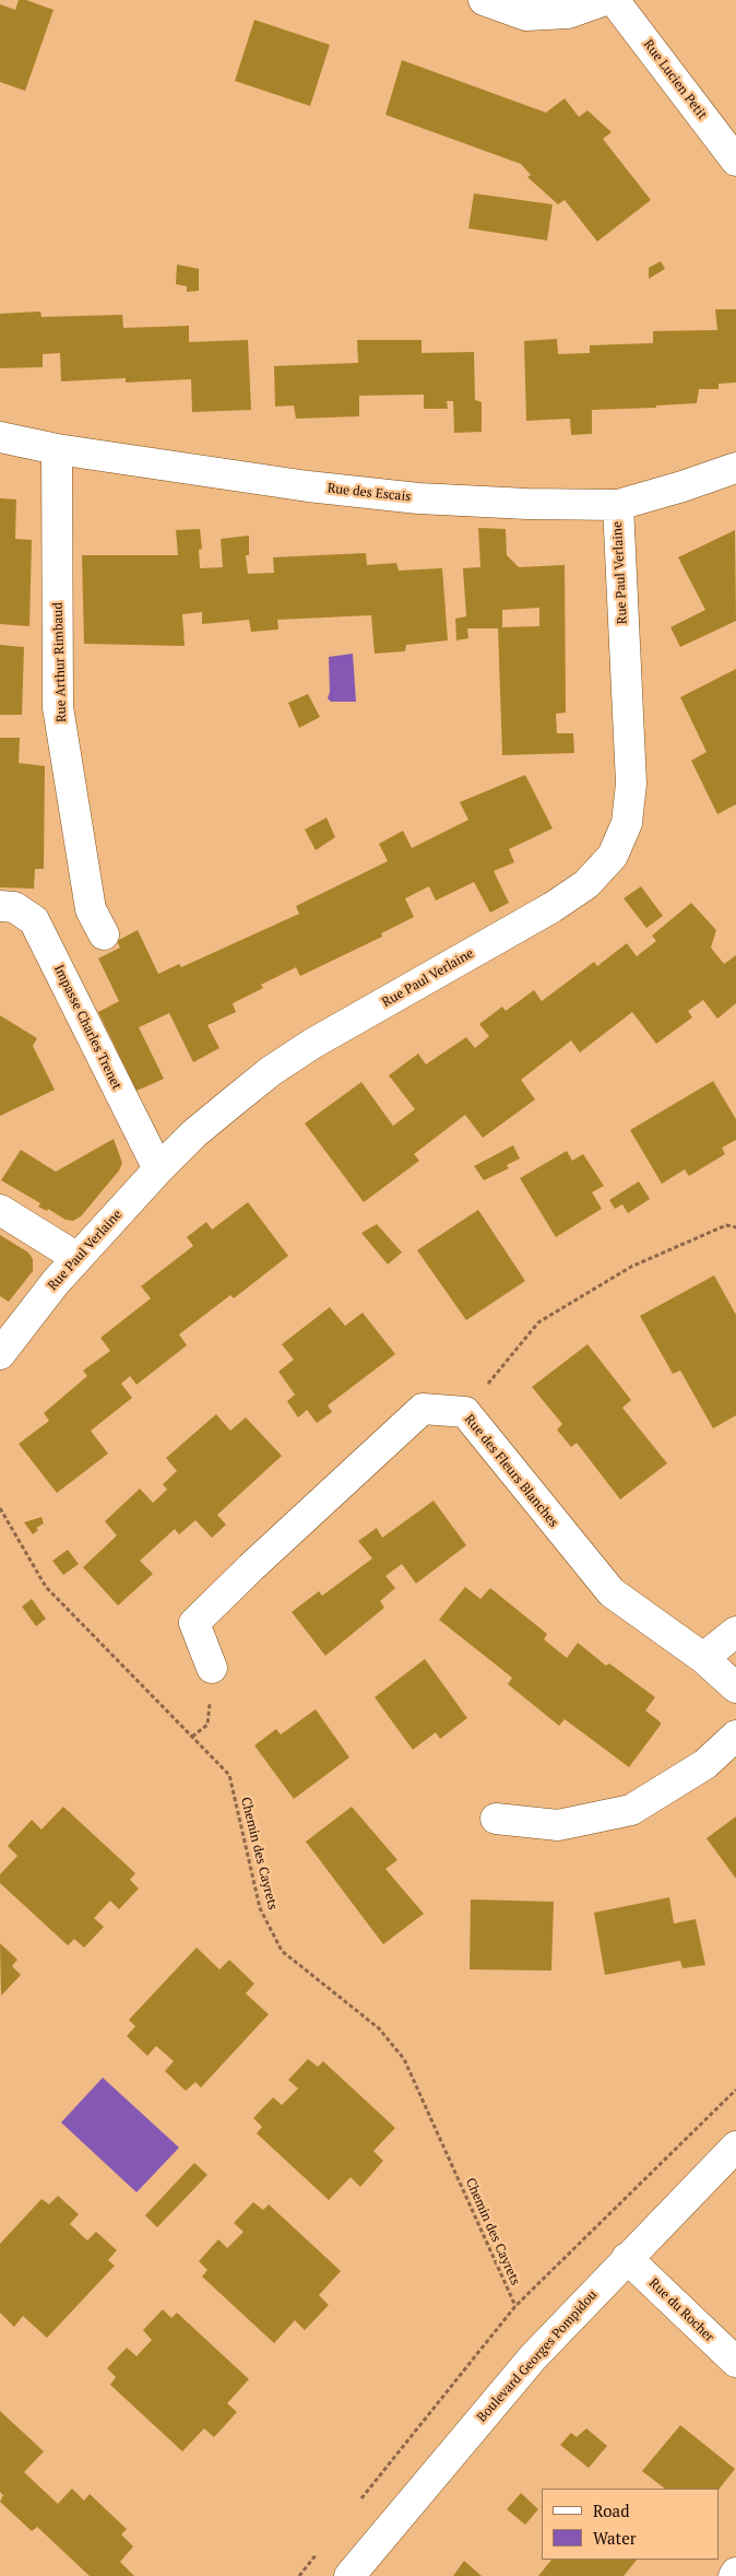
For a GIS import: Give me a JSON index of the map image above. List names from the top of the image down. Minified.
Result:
{"streets":{"street":["Rue Lucien Petit","Rue des Escais","Rue Paul Verlaine","Rue Arthur Rimbaud","Impasse Charles Trenet","Rue des Fleurs Blanches","Rue du Rocher","Boulevard Georges Pompidou"],"path":["Chemin des Cayrets"]},"crossings":[["Rue des Escais","Rue Paul Verlaine"],["Rue des Escais","Rue Arthur Rimbaud"],["Rue Paul Verlaine","Impasse Charles Trenet"],["Rue du Rocher","Boulevard Georges Pompidou"]],"legend":["Road","Water"]}
